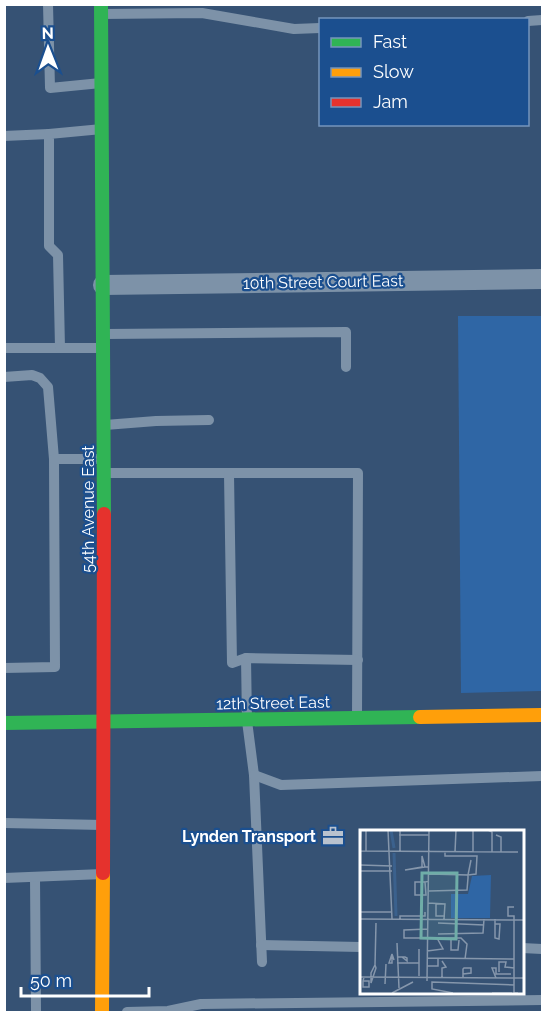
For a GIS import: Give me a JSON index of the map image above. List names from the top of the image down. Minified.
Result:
{"streets":{"main road":["54th Avenue East","12th Street East"],"street":["10th Street Court East"]},"crossings":[["10th Street Court East","54th Avenue East"],["54th Avenue East","12th Street East"]],"places":{"office":["Lynden Transport"]},"legend":["Fast","Slow","Jam"],"scale_bar":"50 m","north":"top"}
